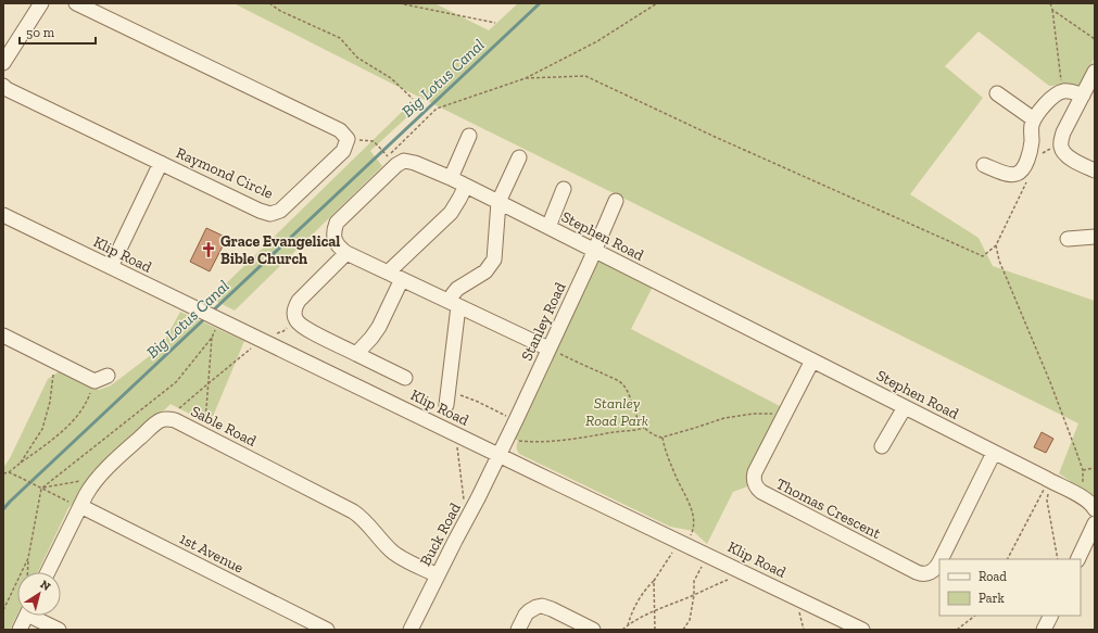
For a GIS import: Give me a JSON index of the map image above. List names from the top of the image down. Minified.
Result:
{"streets":{"street":["Raymond Circle","Stephen Road","Klip Road","Stanley Road","Sable Road","Thomas Crescent","Buck Road","1st Avenue"]},"crossings":[["Stephen Road","Stanley Road"],["Stephen Road","Thomas Crescent"],["Klip Road","Stanley Road"],["Klip Road","Buck Road"],["Stanley Road","Buck Road"],["Sable Road","Buck Road"],["Sable Road","1st Avenue"]],"water":["Big Lotus Canal"],"parks":["Stanley Road Park"],"places":{"church":["Grace Evangelical Bible Church"]},"legend":["Road","Park"],"scale_bar":"50 m","north":"top right"}
